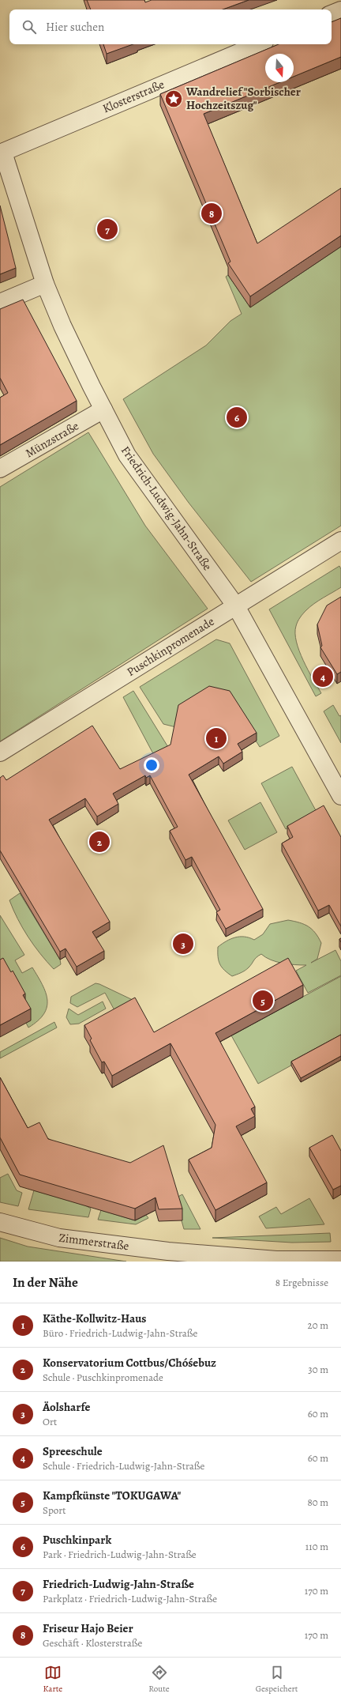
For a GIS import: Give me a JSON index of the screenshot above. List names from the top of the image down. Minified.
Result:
{"streets":{"street":["Klosterstraße","Münzstraße","Friedrich-Ludwig-Jahn-Straße","Puschkinpromenade","Zimmerstraße"]},"crossings":[["Klosterstraße","Friedrich-Ludwig-Jahn-Straße"],["Münzstraße","Friedrich-Ludwig-Jahn-Straße"],["Friedrich-Ludwig-Jahn-Straße","Puschkinpromenade"]],"places":{"place":["Wandrelief \"Sorbischer Hochzeitszug\""]},"north":"bottom","page":{"search":"Hier suchen","pins":["8","7","6","4","1","2","3","5"],"heading":["In der Nähe","8 Ergebnisse"],"list":[{"mark":"1","name":"Käthe-Kollwitz-Haus","note":"Büro · Friedrich-Ludwig-Jahn-Straße","value":"20 m"},{"mark":"2","name":"Konservatorium Cottbus/Chóśebuz","note":"Schule · Puschkinpromenade","value":"30 m"},{"mark":"3","name":"Äolsharfe","note":"Ort","value":"60 m"},{"mark":"4","name":"Spreeschule","note":"Schule · Friedrich-Ludwig-Jahn-Straße","value":"60 m"},{"mark":"5","name":"Kampfkünste \"TOKUGAWA\"","note":"Sport","value":"80 m"},{"mark":"6","name":"Puschkinpark","note":"Park · Friedrich-Ludwig-Jahn-Straße","value":"110 m"},{"mark":"7","name":"Friedrich-Ludwig-Jahn-Straße","note":"Parkplatz · Friedrich-Ludwig-Jahn-Straße","value":"170 m"},{"mark":"8","name":"Friseur Hajo Beier","note":"Geschäft · Klosterstraße","value":"170 m"}],"nav":["Karte","Route","Gespeichert"]}}
